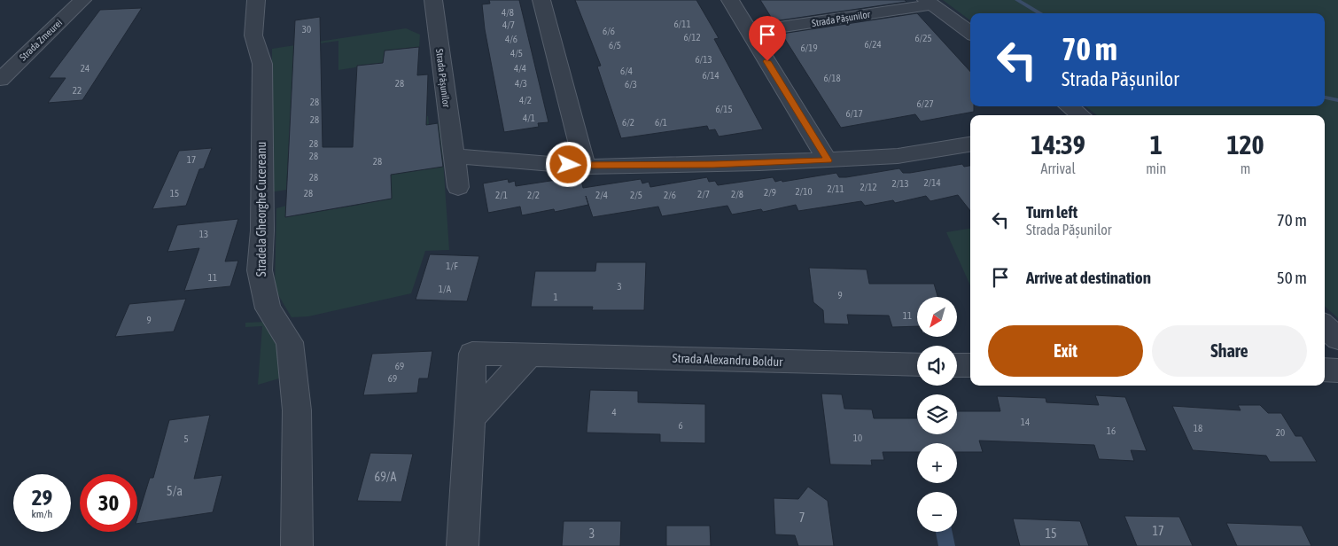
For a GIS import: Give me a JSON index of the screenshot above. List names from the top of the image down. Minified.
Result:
{"streets":{"street":["Strada Pășunilor","Strada Zmeurei","Stradela Gheorghe Cucereanu","Strada Alexandru Boldur"]},"house_numbers":["4/8","6/11","4/7","30","6/6","6/12","6/25","4/6","6/24","6/5","6/19","4/5","6/13","24","4/4","6/4","6/14","6/18","28","4/3","6/3","22","4/2","28","6/27","6/15","6/17","4/1","28","6/2","6/1","28","28","17","28","28","2/14","2/13","2/12","2/11","2/10","2/9","15","28","2/7","2/8","2/1","2/2","2/4","2/5","2/6","13","1/F","11","3","1/A","9","1","11","9","69","69","4","14","6","18","16","20","10","5","69/A","5/a","7","17","3","15"],"north":"bottom left","page":{"turn":["70 m","Strada Pășunilor"],"eta":["14:39","Arrival","1","min","120","m"],"list":[{"name":"Turn left","note":"Strada Pășunilor","value":"70 m"},{"name":"Arrive at destination","value":"50 m"}],"map_buttons":["+","−"],"buttons":["Exit","Share"],"speed":"29 km/h","limit":"30"}}
